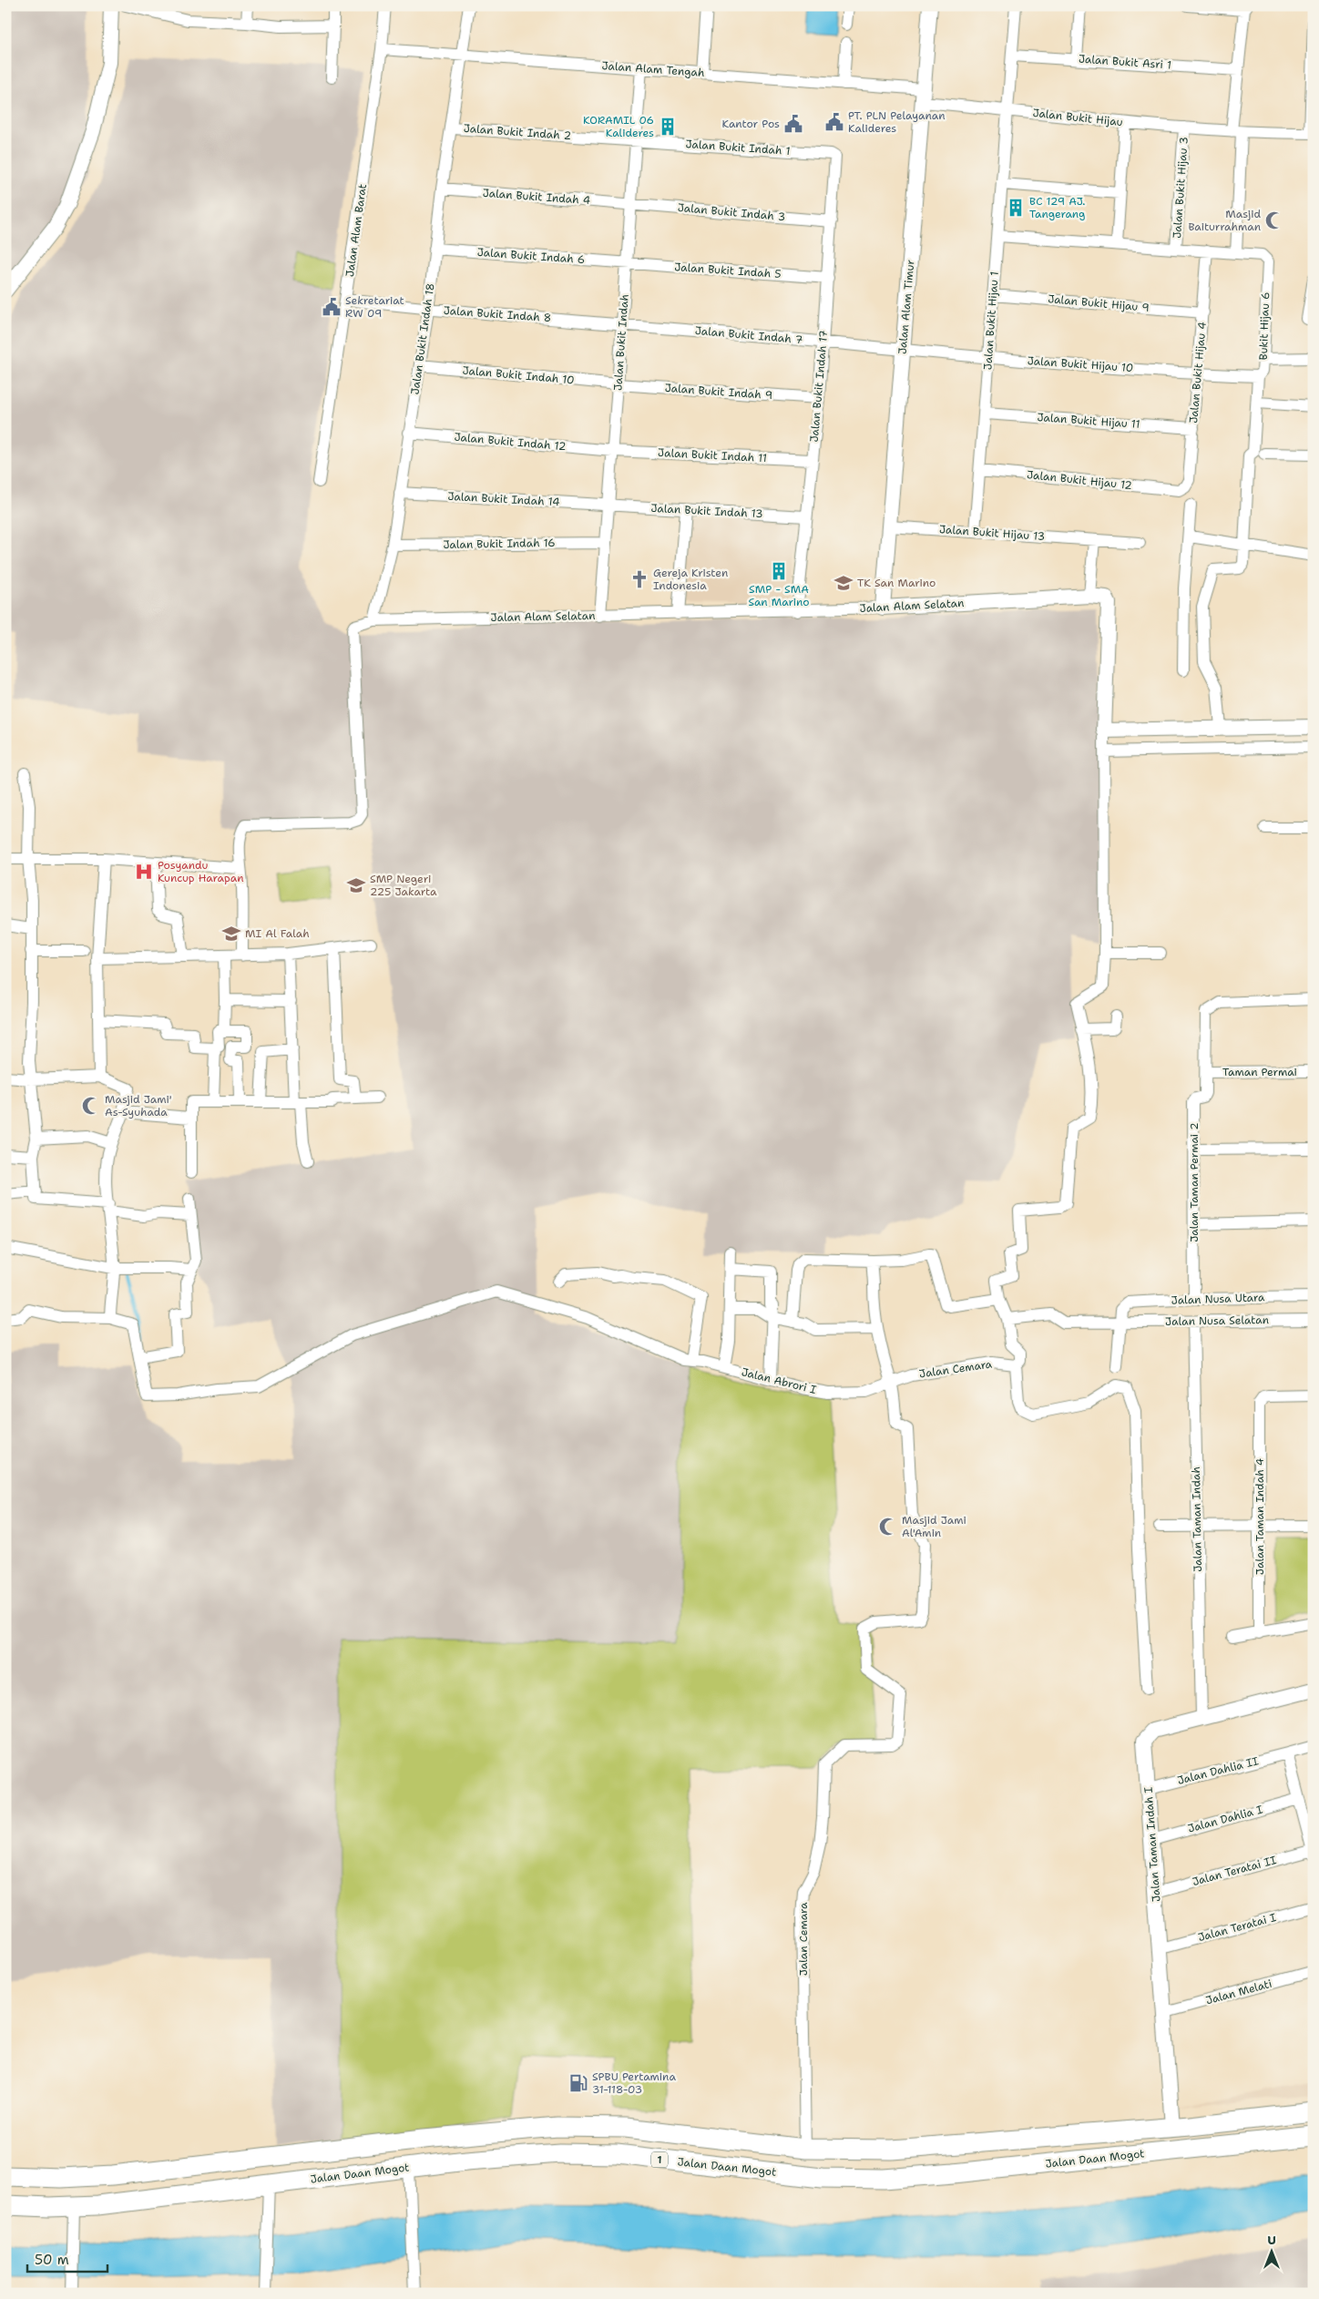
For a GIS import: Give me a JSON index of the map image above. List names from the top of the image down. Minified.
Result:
{"streets":{"highway":["Jalan Daan Mogot","1"],"street":["Jalan Bukit Asri 1","Jalan Alam Tengah","Jalan Bukit Hijau","Jalan Bukit Indah 2","Jalan Bukit Indah 1","Jalan Bukit Hijau 3","Jalan Bukit Indah 4","Jalan Bukit Indah 3","Jalan Alam Barat","Jalan Bukit Indah 6","Jalan Bukit Indah 5","Jalan Bukit Hijau 9","Jalan Alam Timur","Jalan Bukit Indah 8","Jalan Bukit Hijau 1","Bukit Hijau 6","Jalan Bukit Indah 7","Jalan Bukit Indah 18","Jalan Bukit Indah","Jalan Bukit Hijau 10","Jalan Bukit Hijau 4","Jalan Bukit Indah 10","Jalan Bukit Indah 17","Jalan Bukit Indah 9","Jalan Bukit Hijau 11","Jalan Bukit Indah 12","Jalan Bukit Indah 11","Jalan Bukit Hijau 12","Jalan Bukit Indah 14","Jalan Bukit Indah 13","Jalan Bukit Hijau 13","Jalan Bukit Indah 16","Jalan Alam Selatan","Taman Permai","Jalan Taman Permai 2","Jalan Nusa Utara","Jalan Nusa Selatan","Jalan Cemara","Jalan Abrori I","Jalan Taman Indah 4","Jalan Taman Indah","Jalan Dahlia II","Jalan Dahlia I","Jalan Taman Indah I","Jalan Teratai II","Jalan Teratai I","Jalan Melati"]},"crossings":[["Jalan Bukit Asri 1","Jalan Bukit Hijau 1"],["Jalan Alam Tengah","Jalan Bukit Hijau"],["Jalan Alam Tengah","Jalan Alam Barat"],["Jalan Alam Tengah","Jalan Alam Timur"],["Jalan Alam Tengah","Jalan Bukit Indah 18"],["Jalan Alam Tengah","Jalan Bukit Indah"],["Jalan Bukit Hijau","Jalan Bukit Hijau 3"],["Jalan Bukit Hijau","Jalan Alam Timur"],["Jalan Bukit Hijau","Jalan Bukit Hijau 1"],["Jalan Bukit Indah 2","Jalan Bukit Indah 1"],["Jalan Bukit Indah 2","Jalan Bukit Indah 18"],["Jalan Bukit Indah 2","Jalan Bukit Indah"],["Jalan Bukit Indah 1","Jalan Bukit Indah"],["Jalan Bukit Indah 1","Jalan Bukit Indah 17"],["Jalan Bukit Hijau 3","Bukit Hijau 6"],["Jalan Bukit Indah 4","Jalan Bukit Indah 3"],["Jalan Bukit Indah 4","Jalan Bukit Indah 18"],["Jalan Bukit Indah 4","Jalan Bukit Indah"],["Jalan Bukit Indah 3","Jalan Bukit Indah"],["Jalan Bukit Indah 3","Jalan Bukit Indah 17"],["Jalan Alam Barat","Jalan Bukit Indah 8"],["Jalan Bukit Indah 6","Jalan Bukit Indah 5"],["Jalan Bukit Indah 6","Jalan Bukit Indah 18"],["Jalan Bukit Indah 6","Jalan Bukit Indah"],["Jalan Bukit Indah 5","Jalan Bukit Indah"],["Jalan Bukit Indah 5","Jalan Bukit Indah 17"],["Jalan Bukit Hijau 9","Jalan Bukit Hijau 1"],["Jalan Bukit Hijau 9","Jalan Bukit Hijau 4"],["Jalan Alam Timur","Jalan Bukit Indah 7"],["Jalan Alam Timur","Jalan Bukit Hijau 10"],["Jalan Alam Timur","Jalan Bukit Hijau 13"],["Jalan Alam Timur","Jalan Alam Selatan"],["Jalan Bukit Indah 8","Jalan Bukit Indah 7"],["Jalan Bukit Indah 8","Jalan Bukit Indah 18"],["Jalan Bukit Indah 8","Jalan Bukit Indah"],["Jalan Bukit Hijau 1","Bukit Hijau 6"],["Jalan Bukit Hijau 1","Jalan Bukit Hijau 10"],["Jalan Bukit Hijau 1","Jalan Bukit Hijau 11"],["Jalan Bukit Hijau 1","Jalan Bukit Hijau 12"],["Jalan Bukit Hijau 1","Jalan Bukit Hijau 13"],["Bukit Hijau 6","Jalan Bukit Hijau 10"],["Bukit Hijau 6","Jalan Bukit Hijau 4"],["Jalan Bukit Indah 7","Jalan Bukit Indah"],["Jalan Bukit Indah 7","Jalan Bukit Hijau 10"],["Jalan Bukit Indah 7","Jalan Bukit Indah 17"],["Jalan Bukit Indah 18","Jalan Bukit Indah 10"],["Jalan Bukit Indah 18","Jalan Bukit Indah 12"],["Jalan Bukit Indah 18","Jalan Bukit Indah 14"],["Jalan Bukit Indah 18","Jalan Bukit Indah 16"],["Jalan Bukit Indah 18","Jalan Alam Selatan"],["Jalan Bukit Indah","Jalan Bukit Indah 10"],["Jalan Bukit Indah","Jalan Bukit Indah 9"],["Jalan Bukit Indah","Jalan Bukit Indah 12"],["Jalan Bukit Indah","Jalan Bukit Indah 11"],["Jalan Bukit Indah","Jalan Bukit Indah 14"],["Jalan Bukit Indah","Jalan Bukit Indah 13"],["Jalan Bukit Indah","Jalan Bukit Indah 16"],["Jalan Bukit Indah","Jalan Alam Selatan"],["Jalan Bukit Hijau 10","Jalan Bukit Hijau 4"],["Jalan Bukit Hijau 4","Jalan Bukit Hijau 11"],["Jalan Bukit Hijau 4","Jalan Bukit Hijau 12"],["Jalan Bukit Indah 10","Jalan Bukit Indah 9"],["Jalan Bukit Indah 17","Jalan Bukit Indah 9"],["Jalan Bukit Indah 17","Jalan Bukit Indah 11"],["Jalan Bukit Indah 17","Jalan Bukit Indah 13"],["Jalan Bukit Indah 17","Jalan Alam Selatan"],["Jalan Bukit Indah 12","Jalan Bukit Indah 11"],["Jalan Bukit Indah 14","Jalan Bukit Indah 13"],["Taman Permai","Jalan Taman Permai 2"],["Jalan Taman Permai 2","Jalan Nusa Utara"],["Jalan Nusa Utara","Jalan Nusa Selatan"],["Jalan Nusa Selatan","Jalan Taman Indah"],["Jalan Cemara","Jalan Abrori I"],["Jalan Taman Indah","Jalan Taman Indah I"],["Jalan Dahlia II","Jalan Taman Indah I"],["Jalan Dahlia I","Jalan Taman Indah I"],["Jalan Taman Indah I","Jalan Teratai II"],["Jalan Taman Indah I","Jalan Teratai I"],["Jalan Taman Indah I","Jalan Melati"]],"places":{"public building":["PT. PLN Pelayanan Kalideres","Kantor Pos","Sekretariat RW 09"],"building":["KORAMIL 06 Kalideres","BC 129 AJ. Tangerang","SMP - SMA San Marino"],"mosque":["Masjid Baiturrahman","Masjid Jami' As-Syuhada","Masjid Jami Al'Amin"],"church":["Gereja Kristen Indonesia"],"school or university":["TK San Marino","SMP Negeri 225 Jakarta","MI Al Falah"],"hospital":["Posyandu Kuncup Harapan"],"fuel station":["SPBU Pertamina 31-118-03"]},"scale_bar":"50 m","north":"top"}
